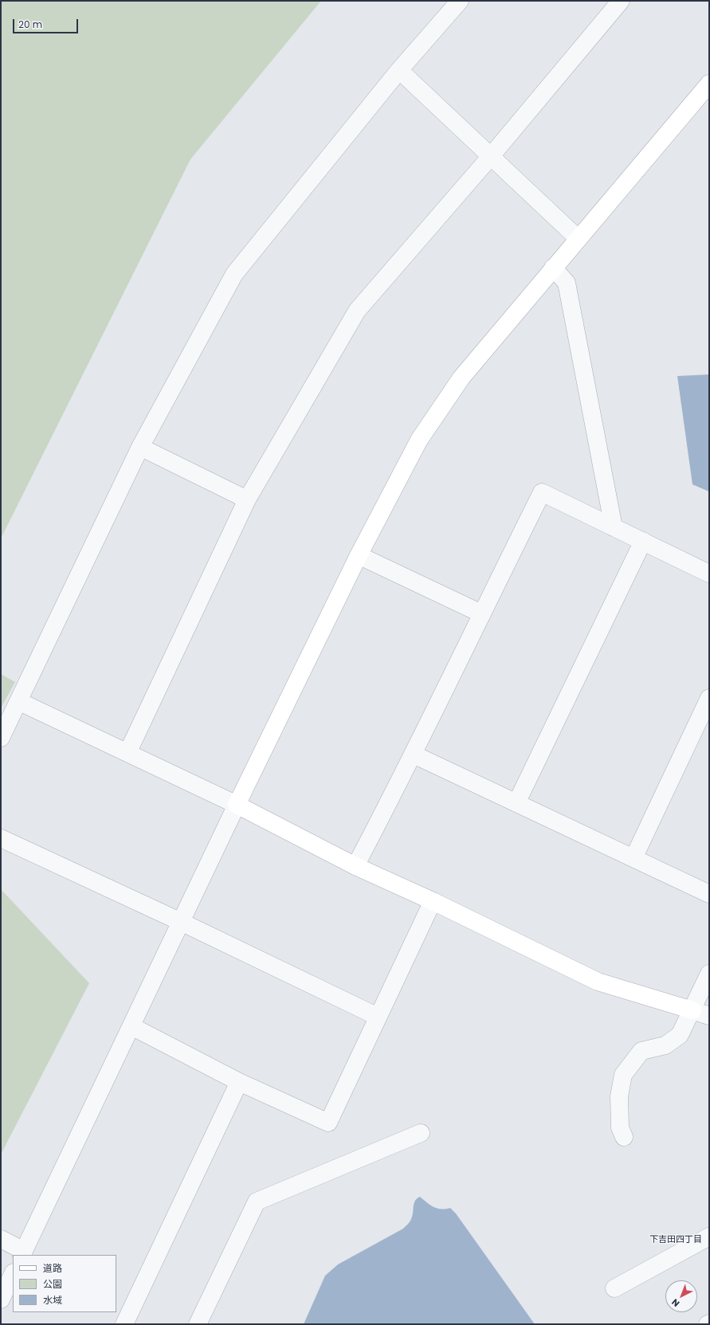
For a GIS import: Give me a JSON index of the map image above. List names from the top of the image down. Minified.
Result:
{"districts":["下吉田四丁目"],"legend":["道路","公園","水域"],"scale_bar":"20 m","north":"bottom left"}
